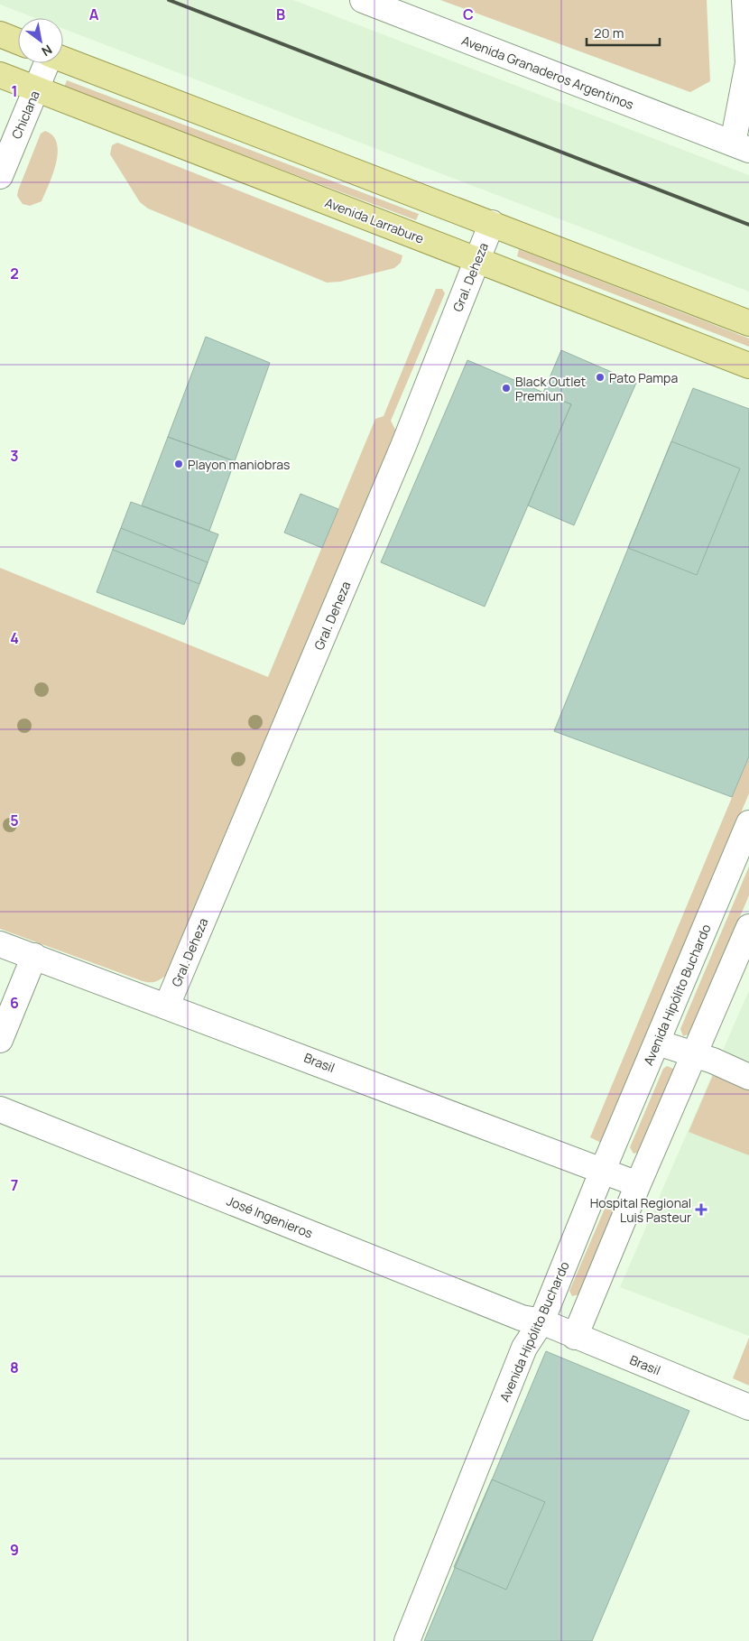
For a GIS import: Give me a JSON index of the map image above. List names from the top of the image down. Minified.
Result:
{"streets":{"main road":["Avenida Larrabure"],"street":["Avenida Granaderos Argentinos","Chiclana","Gral. Deheza","Avenida Hipólito Buchardo","Brasil","José Ingenieros"]},"crossings":[["Chiclana","Avenida Larrabure"],["Avenida Larrabure","Gral. Deheza"],["Gral. Deheza","Brasil"],["Avenida Hipólito Buchardo","Brasil"],["Avenida Hipólito Buchardo","José Ingenieros"],["Brasil","José Ingenieros"]],"places":{"other":["Pato Pampa","Black Outlet Premiun","Playon maniobras"],"health":["Hospital Regional Luis Pasteur"]},"scale_bar":"20 m","north":"bottom right","grid":{"columns":["A","B","C"],"rows":["1","2","3","4","5","6","7","8","9"]}}
